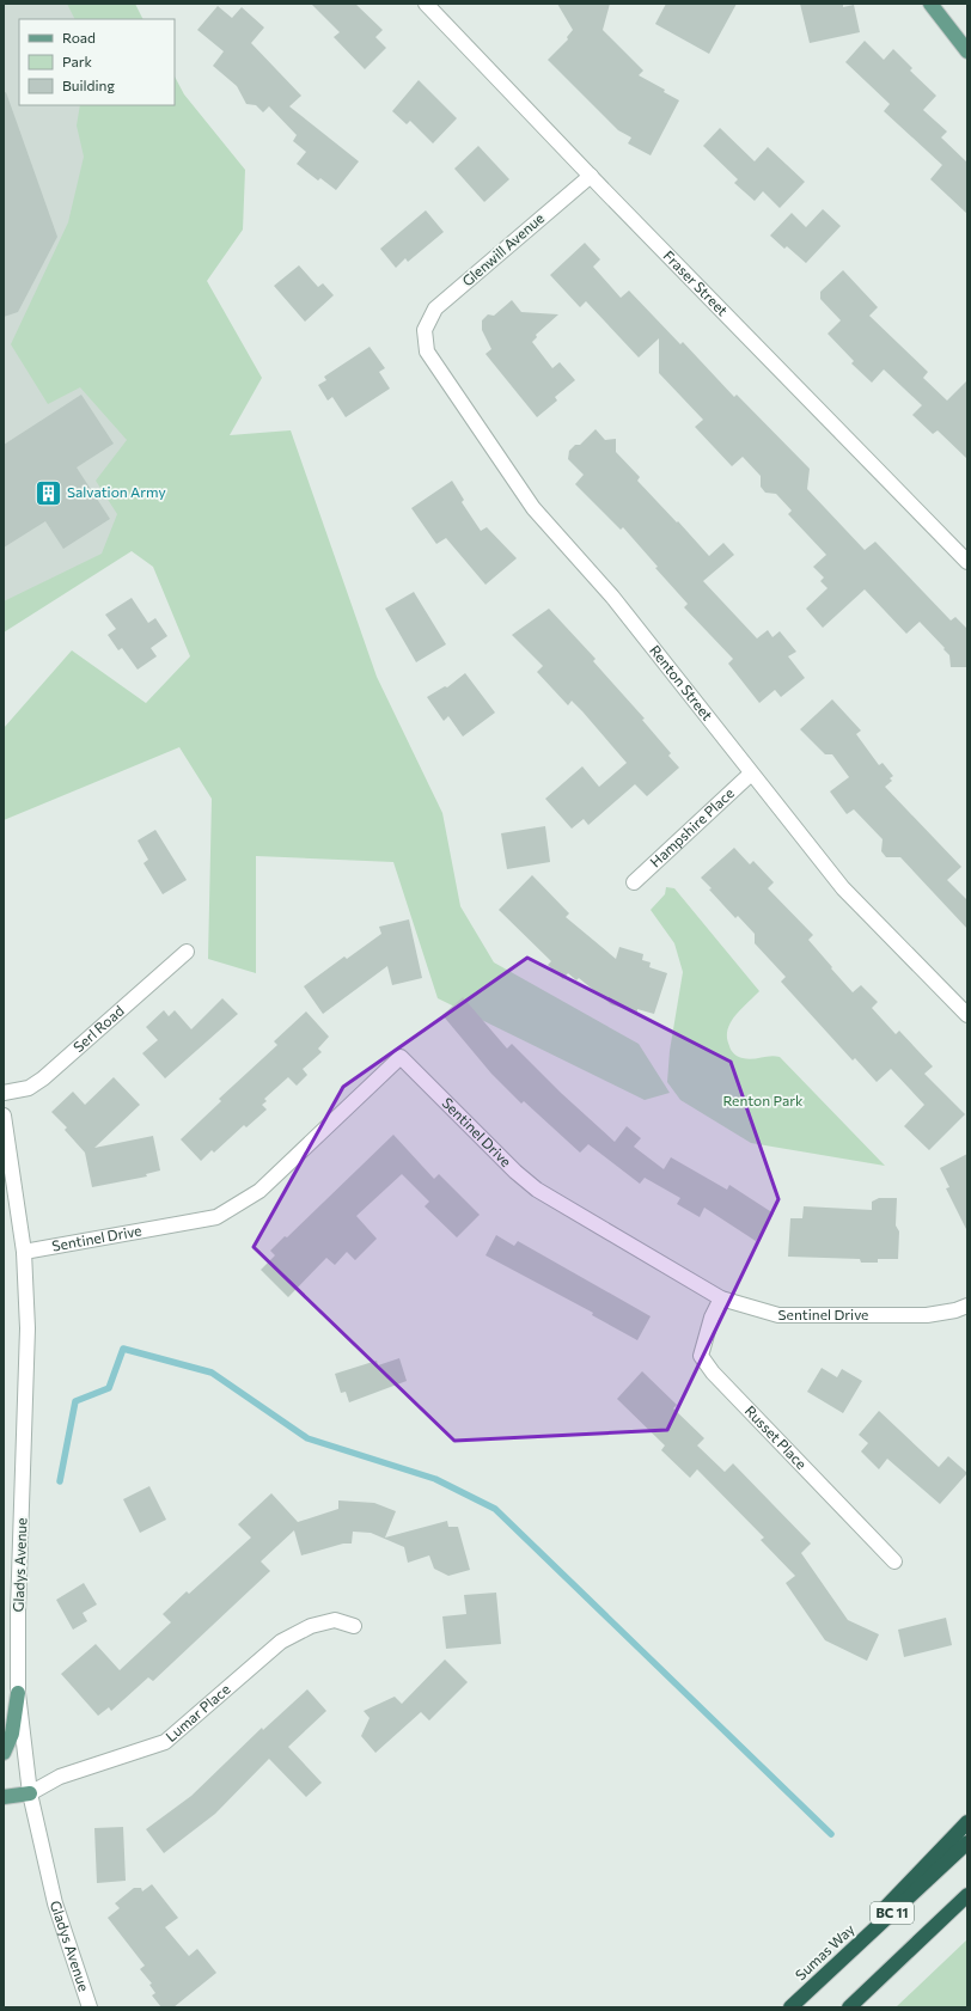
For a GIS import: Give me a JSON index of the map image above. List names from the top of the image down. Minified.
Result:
{"streets":{"highway":["BC 11","Sumas Way"],"street":["Glenwill Avenue","Fraser Street","Renton Street","Hampshire Place","Serl Road","Sentinel Drive","Russet Place","Gladys Avenue","Lumar Place"]},"crossings":[["Glenwill Avenue","Fraser Street"],["Glenwill Avenue","Renton Street"],["Renton Street","Hampshire Place"],["Sentinel Drive","Russet Place"],["Sentinel Drive","Gladys Avenue"],["Gladys Avenue","Lumar Place"]],"parks":["Renton Park"],"places":{"building":["Salvation Army"]},"legend":["Road","Park","Building"]}
